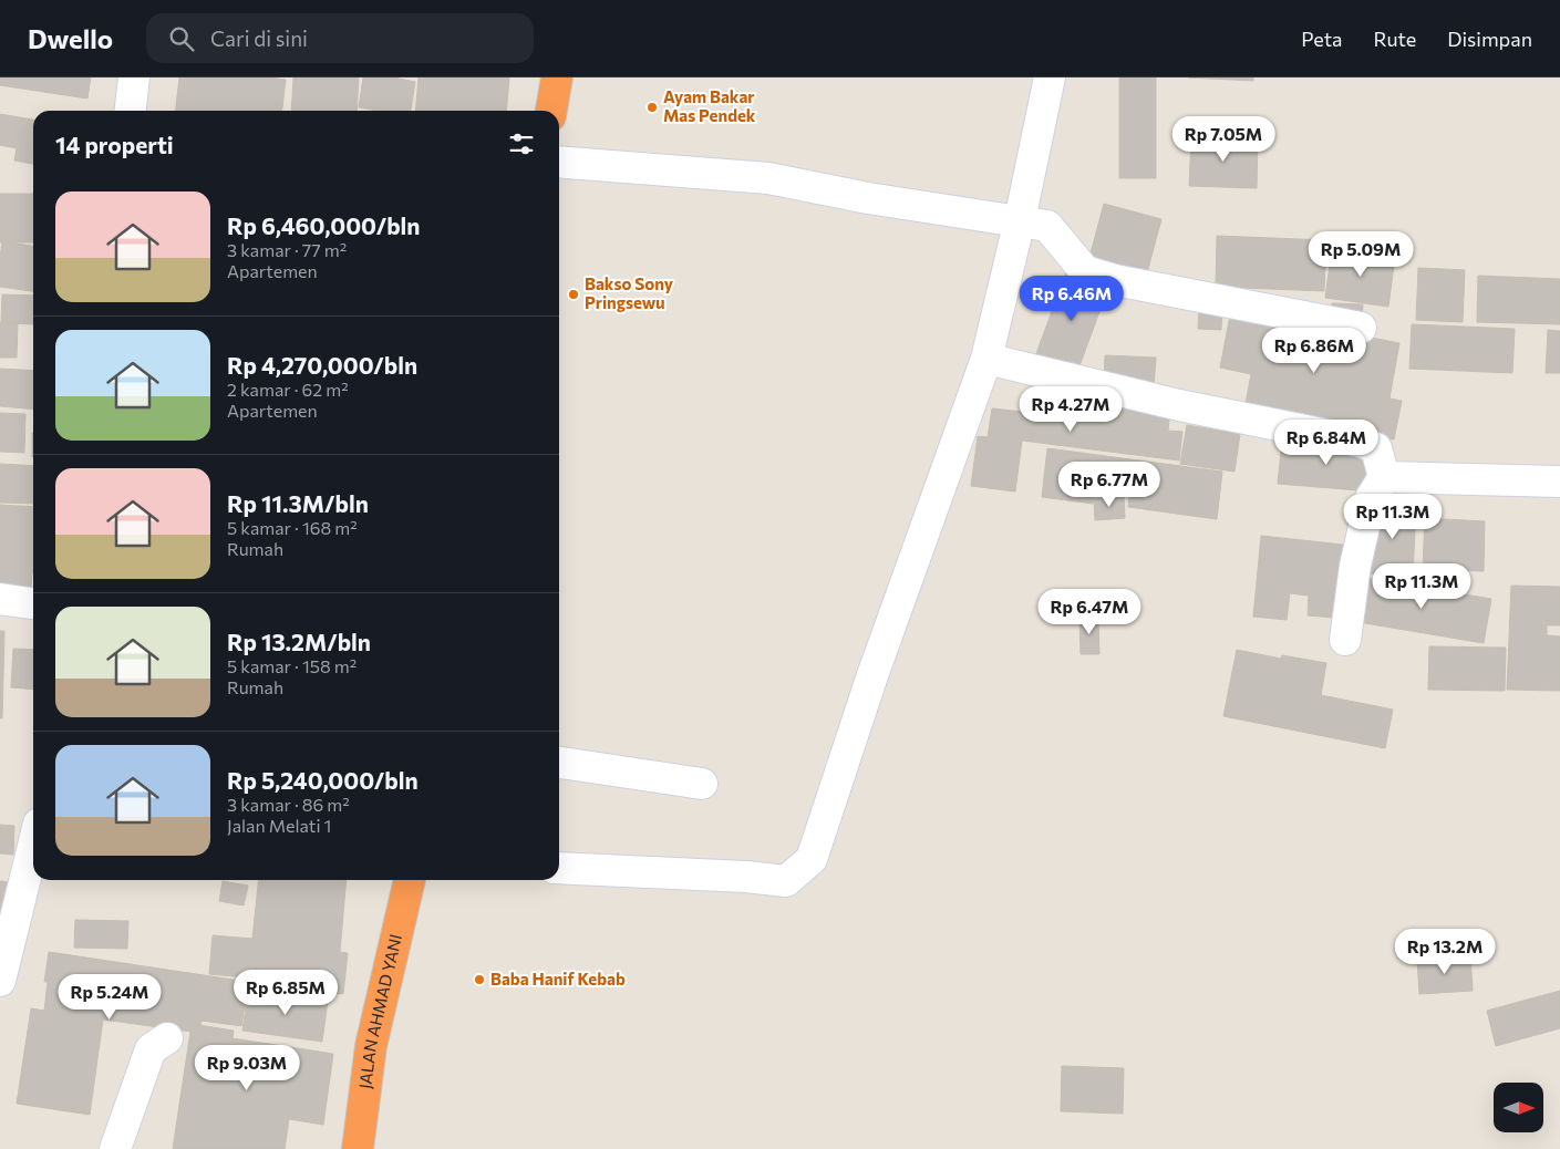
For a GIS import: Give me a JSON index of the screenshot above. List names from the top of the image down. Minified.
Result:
{"streets":{"highway":["JALAN AHMAD YANI"]},"places":["Ayam Bakar Mas Pendek","Bakso Sony Pringsewu","Baba Hanif Kebab"],"north":"right","page":{"header":"Dwello","search":"Cari di sini","nav":["Peta","Rute","Disimpan"],"heading":"14 properti","price":["Rp 7.05M","Rp 5.09M","Rp 6.46M","Rp 6.86M","Rp 4.27M","Rp 6.84M","Rp 6.77M","Rp 11.3M","Rp 11.3M","Rp 6.47M","Rp 13.2M","Rp 6.85M","Rp 5.24M","Rp 9.03M"],"list":[{"name":"Rp 6,460,000/bln","note":"3 kamar · 77 m² · Apartemen"},{"name":"Rp 4,270,000/bln","note":"2 kamar · 62 m² · Apartemen"},{"name":"Rp 11.3M/bln","note":"5 kamar · 168 m² · Rumah"},{"name":"Rp 13.2M/bln","note":"5 kamar · 158 m² · Rumah"},{"name":"Rp 5,240,000/bln","note":"3 kamar · 86 m² · Jalan Melati 1"}]}}
